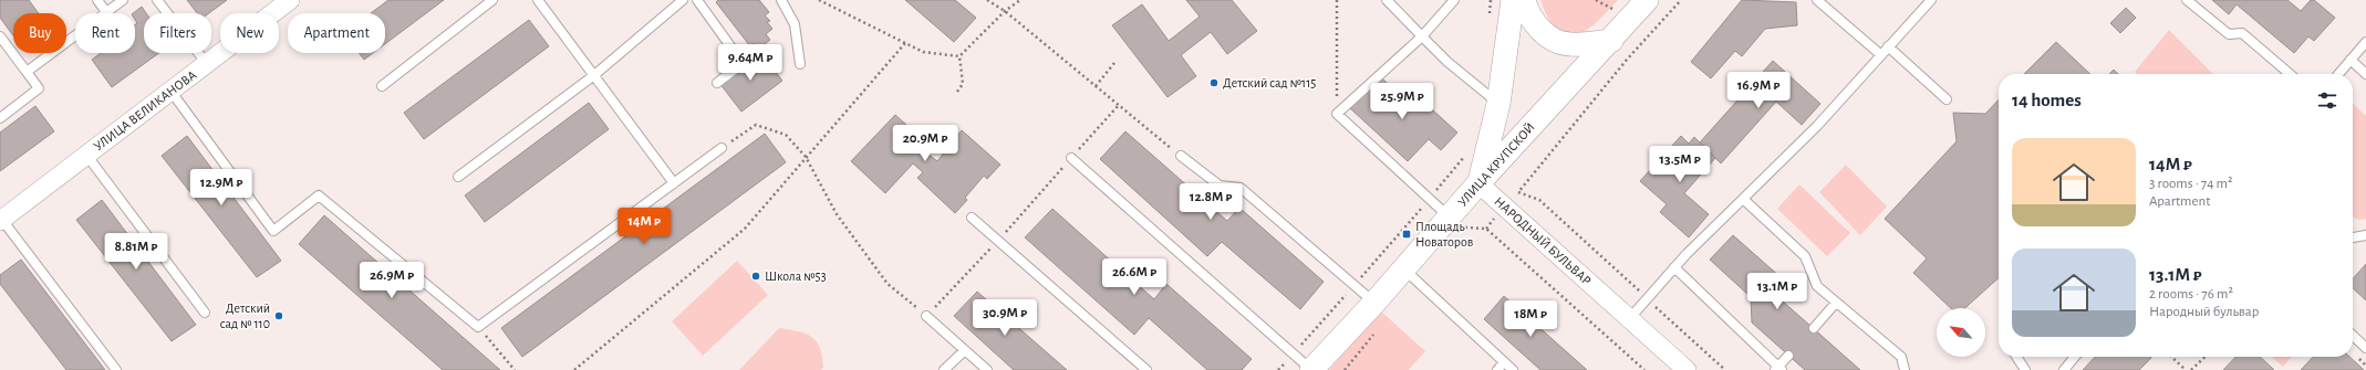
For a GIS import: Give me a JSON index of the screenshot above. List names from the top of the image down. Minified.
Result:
{"streets":{"street":["УЛИЦА ВЕЛИКАНОВА","УЛИЦА КРУПСКОЙ","НАРОДНЫЙ БУЛЬВАР"]},"crossings":[["УЛИЦА КРУПСКОЙ","НАРОДНЫЙ БУЛЬВАР"]],"places":{"other":["Детский сад №115","Школа №53","Детский сад № 110"],"transit":["Площадь Новаторов"]},"north":"top left","page":{"chip":["Buy","Rent","Filters","New","Apartment"],"price":["9.64M ₽","16.9M ₽","25.9M ₽","20.9M ₽","13.5M ₽","12.9M ₽","12.8M ₽","14M ₽","8.81M ₽","26.6M ₽","26.9M ₽","13.1M ₽","30.9M ₽","18M ₽"],"heading":"14 homes","list":[{"name":"14M ₽","note":"3 rooms · 74 m² · Apartment"},{"name":"13.1M ₽","note":"2 rooms · 76 m² · Народный бульвар"}]}}
